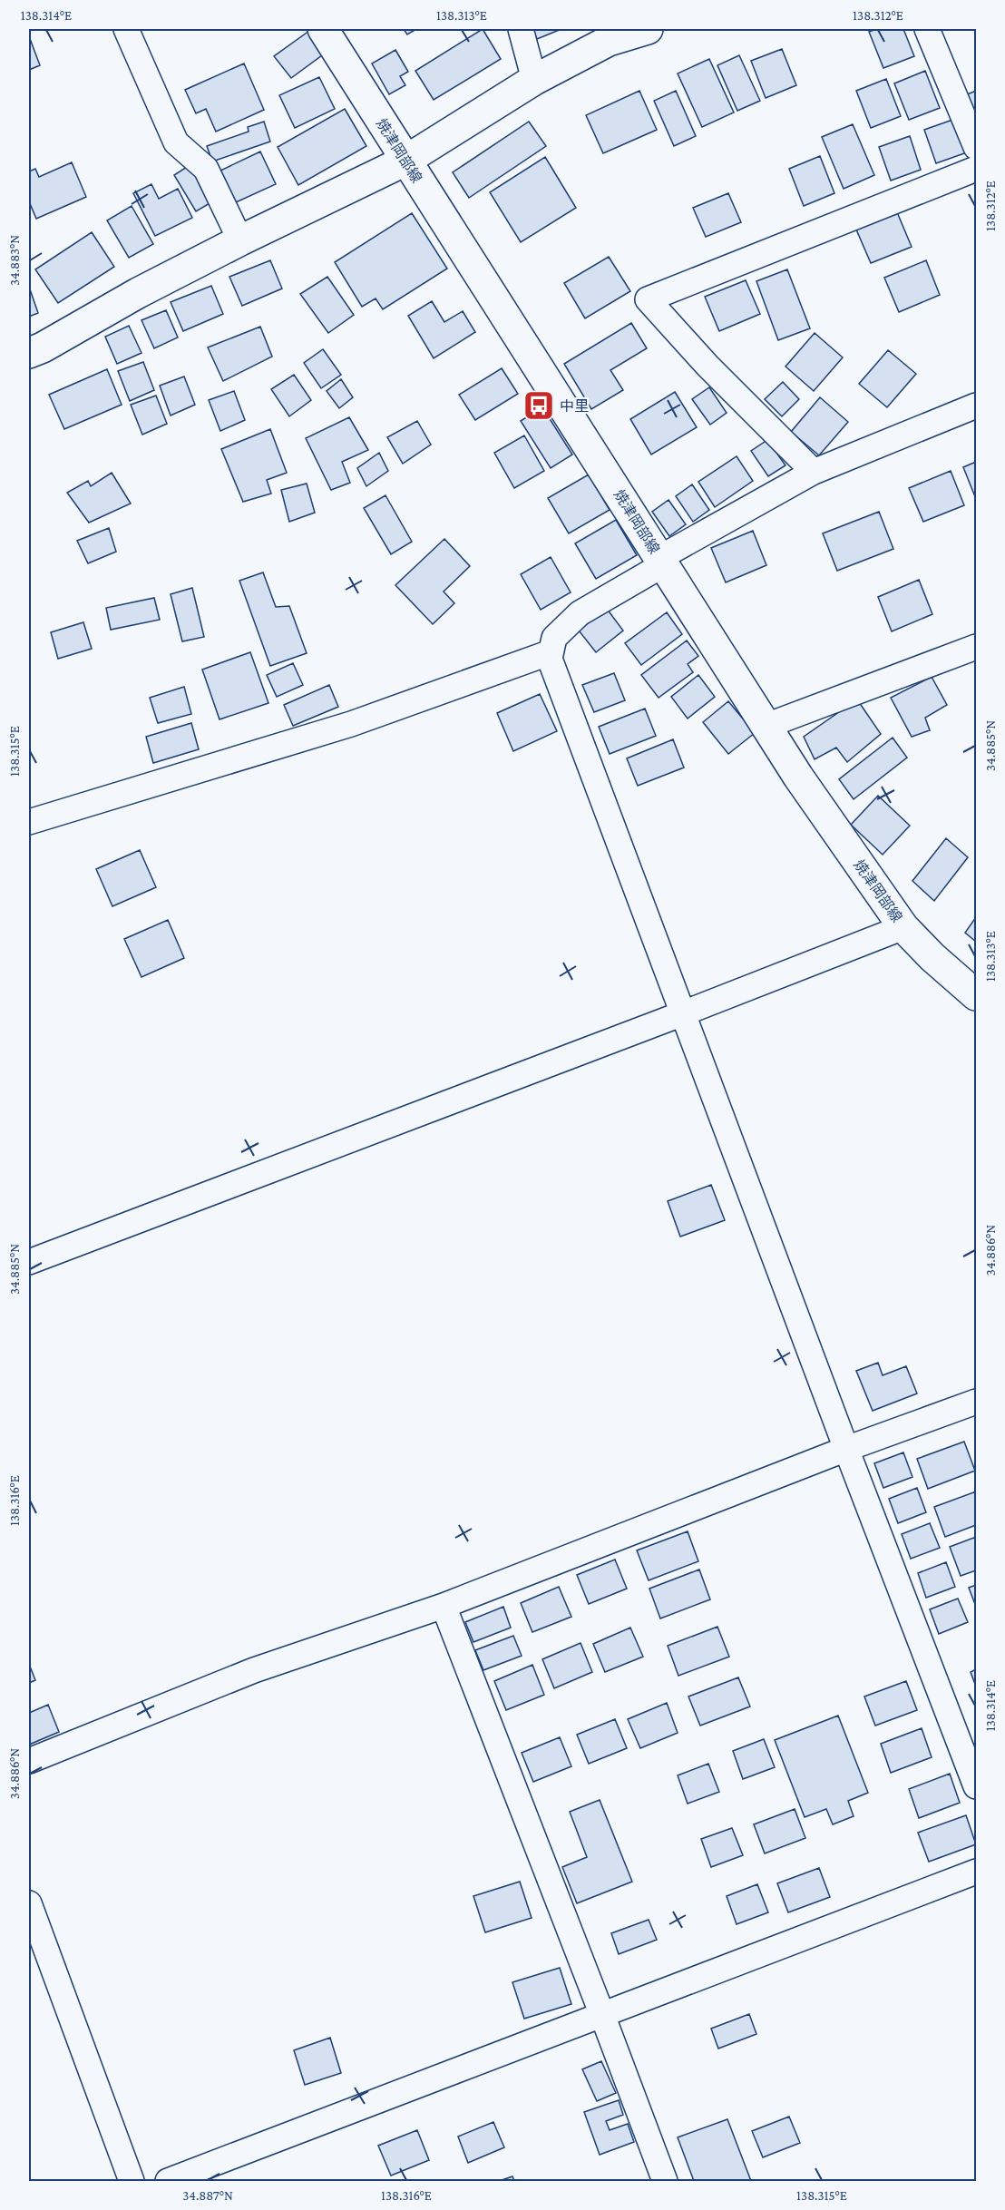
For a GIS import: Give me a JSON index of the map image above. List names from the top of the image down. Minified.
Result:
{"streets":{"main road":["焼津岡部線"]},"places":{"bus stop":["中里"]},"coordinates":["138.314°E","138.313°E","138.312°E","34.883°N","34.885°N","138.315°E","34.886°N","138.316°E","34.887°N"]}
